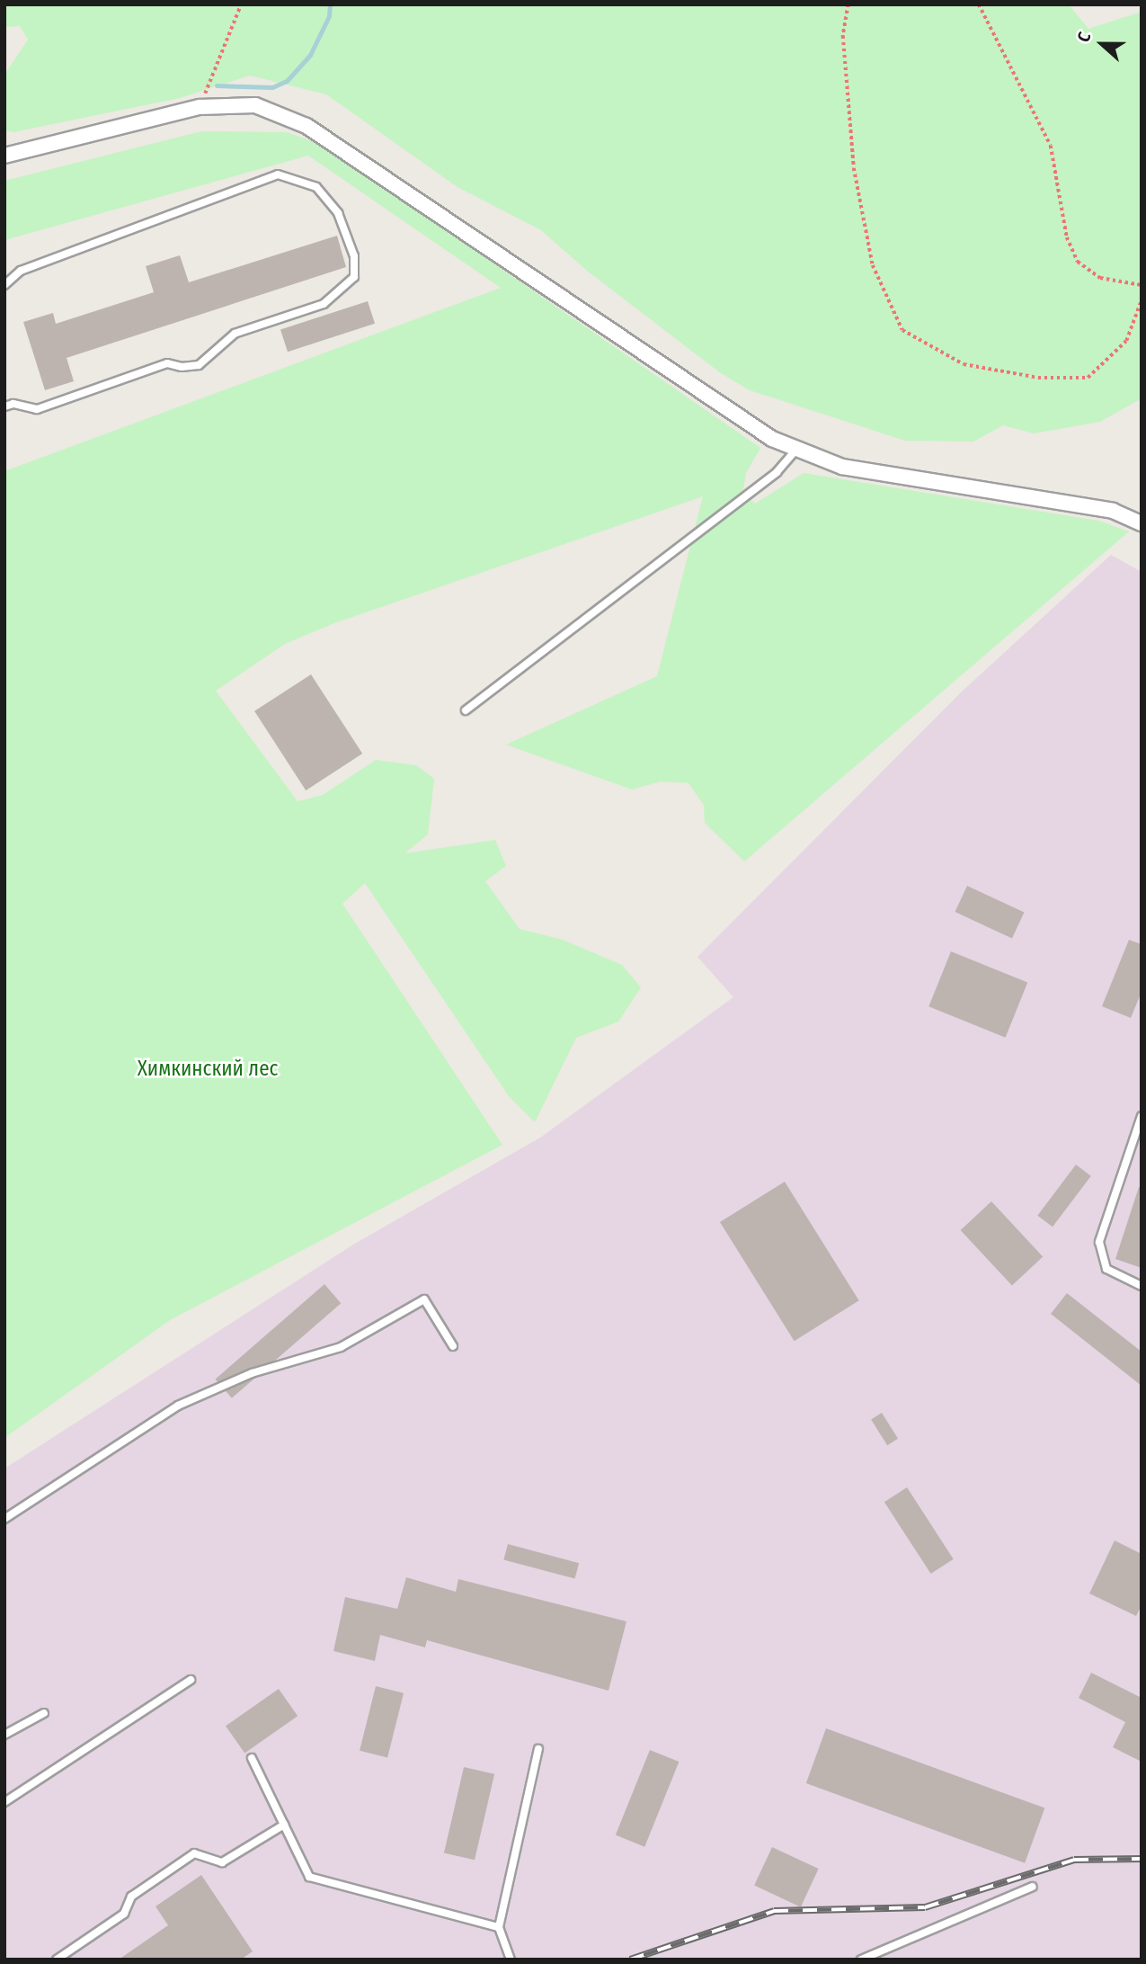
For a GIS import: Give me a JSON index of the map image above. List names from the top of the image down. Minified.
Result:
{"parks":["Химкинский лес"],"north":"left"}
